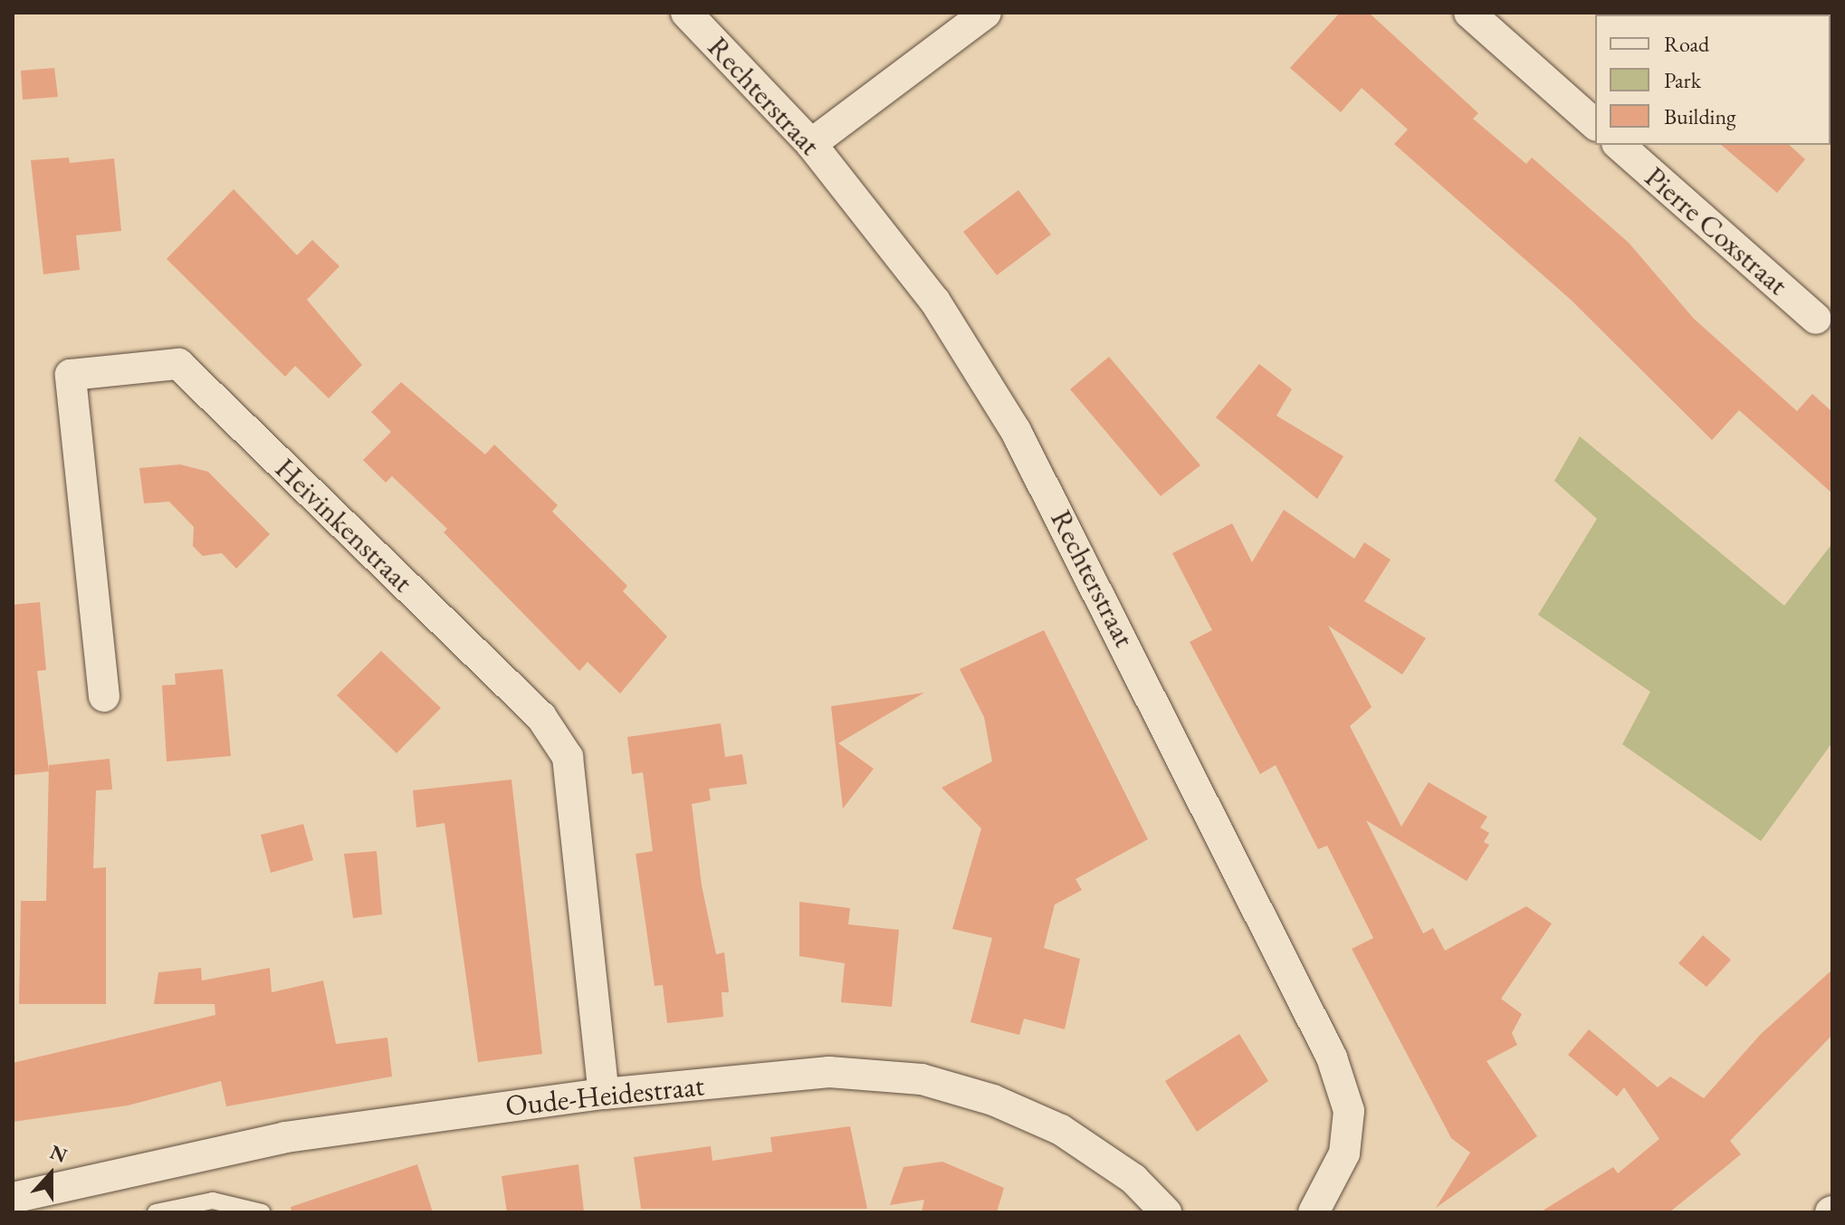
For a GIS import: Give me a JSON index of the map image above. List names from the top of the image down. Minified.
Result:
{"streets":{"street":["Rechterstraat","Pierre Coxstraat","Heivinkenstraat","Oude-Heidestraat"]},"crossings":[["Heivinkenstraat","Oude-Heidestraat"]],"legend":["Road","Park","Building"],"north":"top"}
